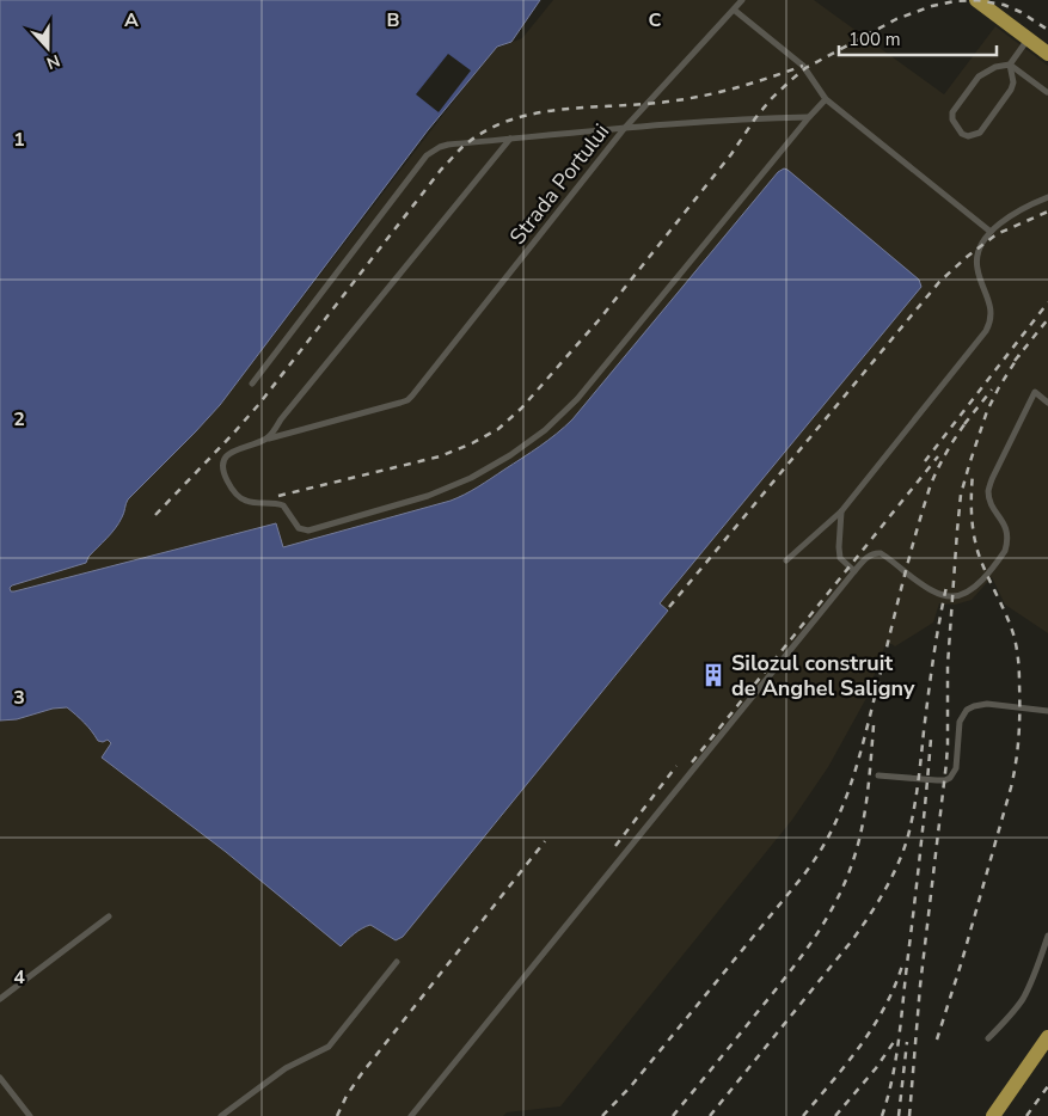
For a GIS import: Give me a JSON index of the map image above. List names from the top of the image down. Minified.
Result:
{"streets":{"lane":["Strada Portului"]},"places":{"building":["Silozul construit de Anghel Saligny"]},"scale_bar":"100 m","north":"bottom","grid":{"columns":["A","B","C"],"rows":["1","2","3","4"]}}
